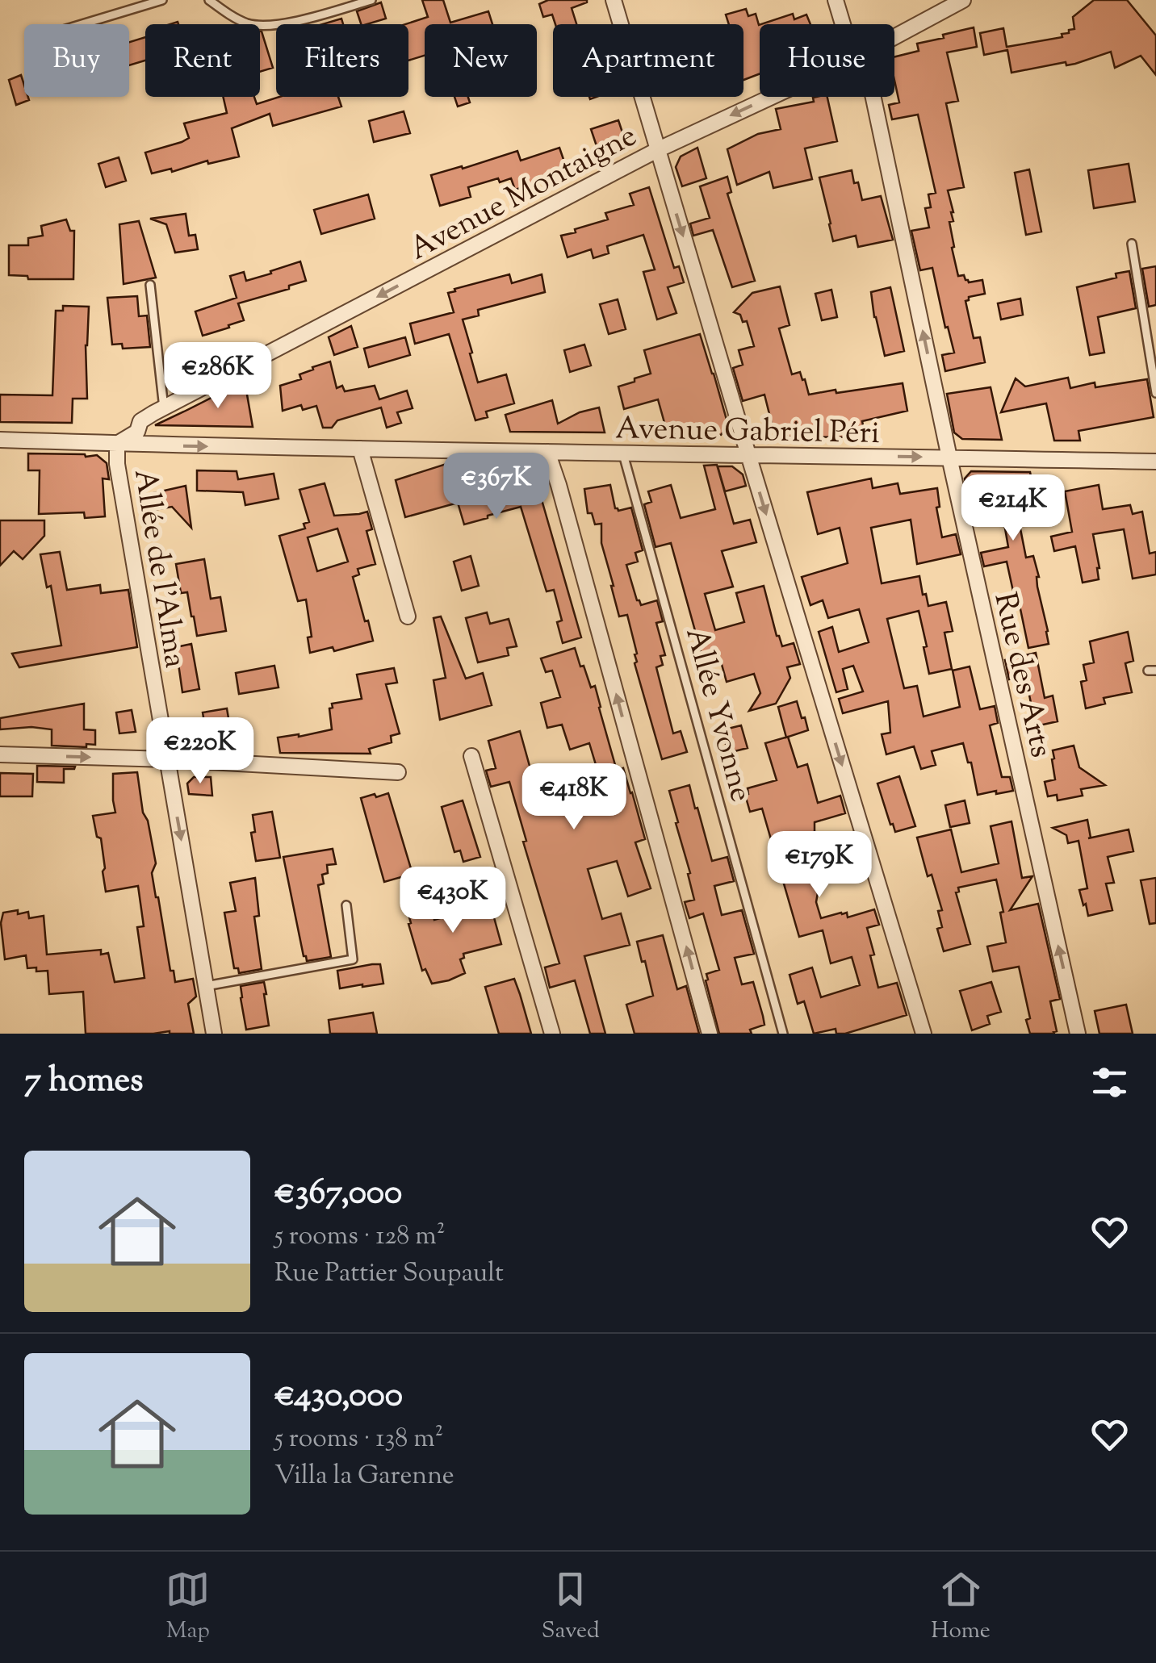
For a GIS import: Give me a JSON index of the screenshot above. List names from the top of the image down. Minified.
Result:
{"streets":{"street":["Avenue Montaigne","Avenue Gabriel Péri","Allée de l'Alma","Rue des Arts"],"lane":["Allée Yvonne"]},"crossings":[["Avenue Montaigne","Avenue Gabriel Péri"],["Avenue Montaigne","Allée de l'Alma"],["Avenue Gabriel Péri","Allée de l'Alma"],["Avenue Gabriel Péri","Rue des Arts"],["Avenue Gabriel Péri","Allée Yvonne"]],"one_way":["Avenue Montaigne","Avenue Gabriel Péri","Allée de l'Alma","Rue des Arts"],"page":{"chip":["Buy","Rent","Filters","New","Apartment","House"],"price":["€286K","€367K","€214K","€220K","€418K","€179K","€430K"],"heading":"7 homes","list":[{"name":"€367,000","note":"5 rooms · 128 m² · Rue Pattier Soupault"},{"name":"€430,000","note":"5 rooms · 138 m² · Villa la Garenne"}],"tabs":["Map","Saved","Home"]}}
